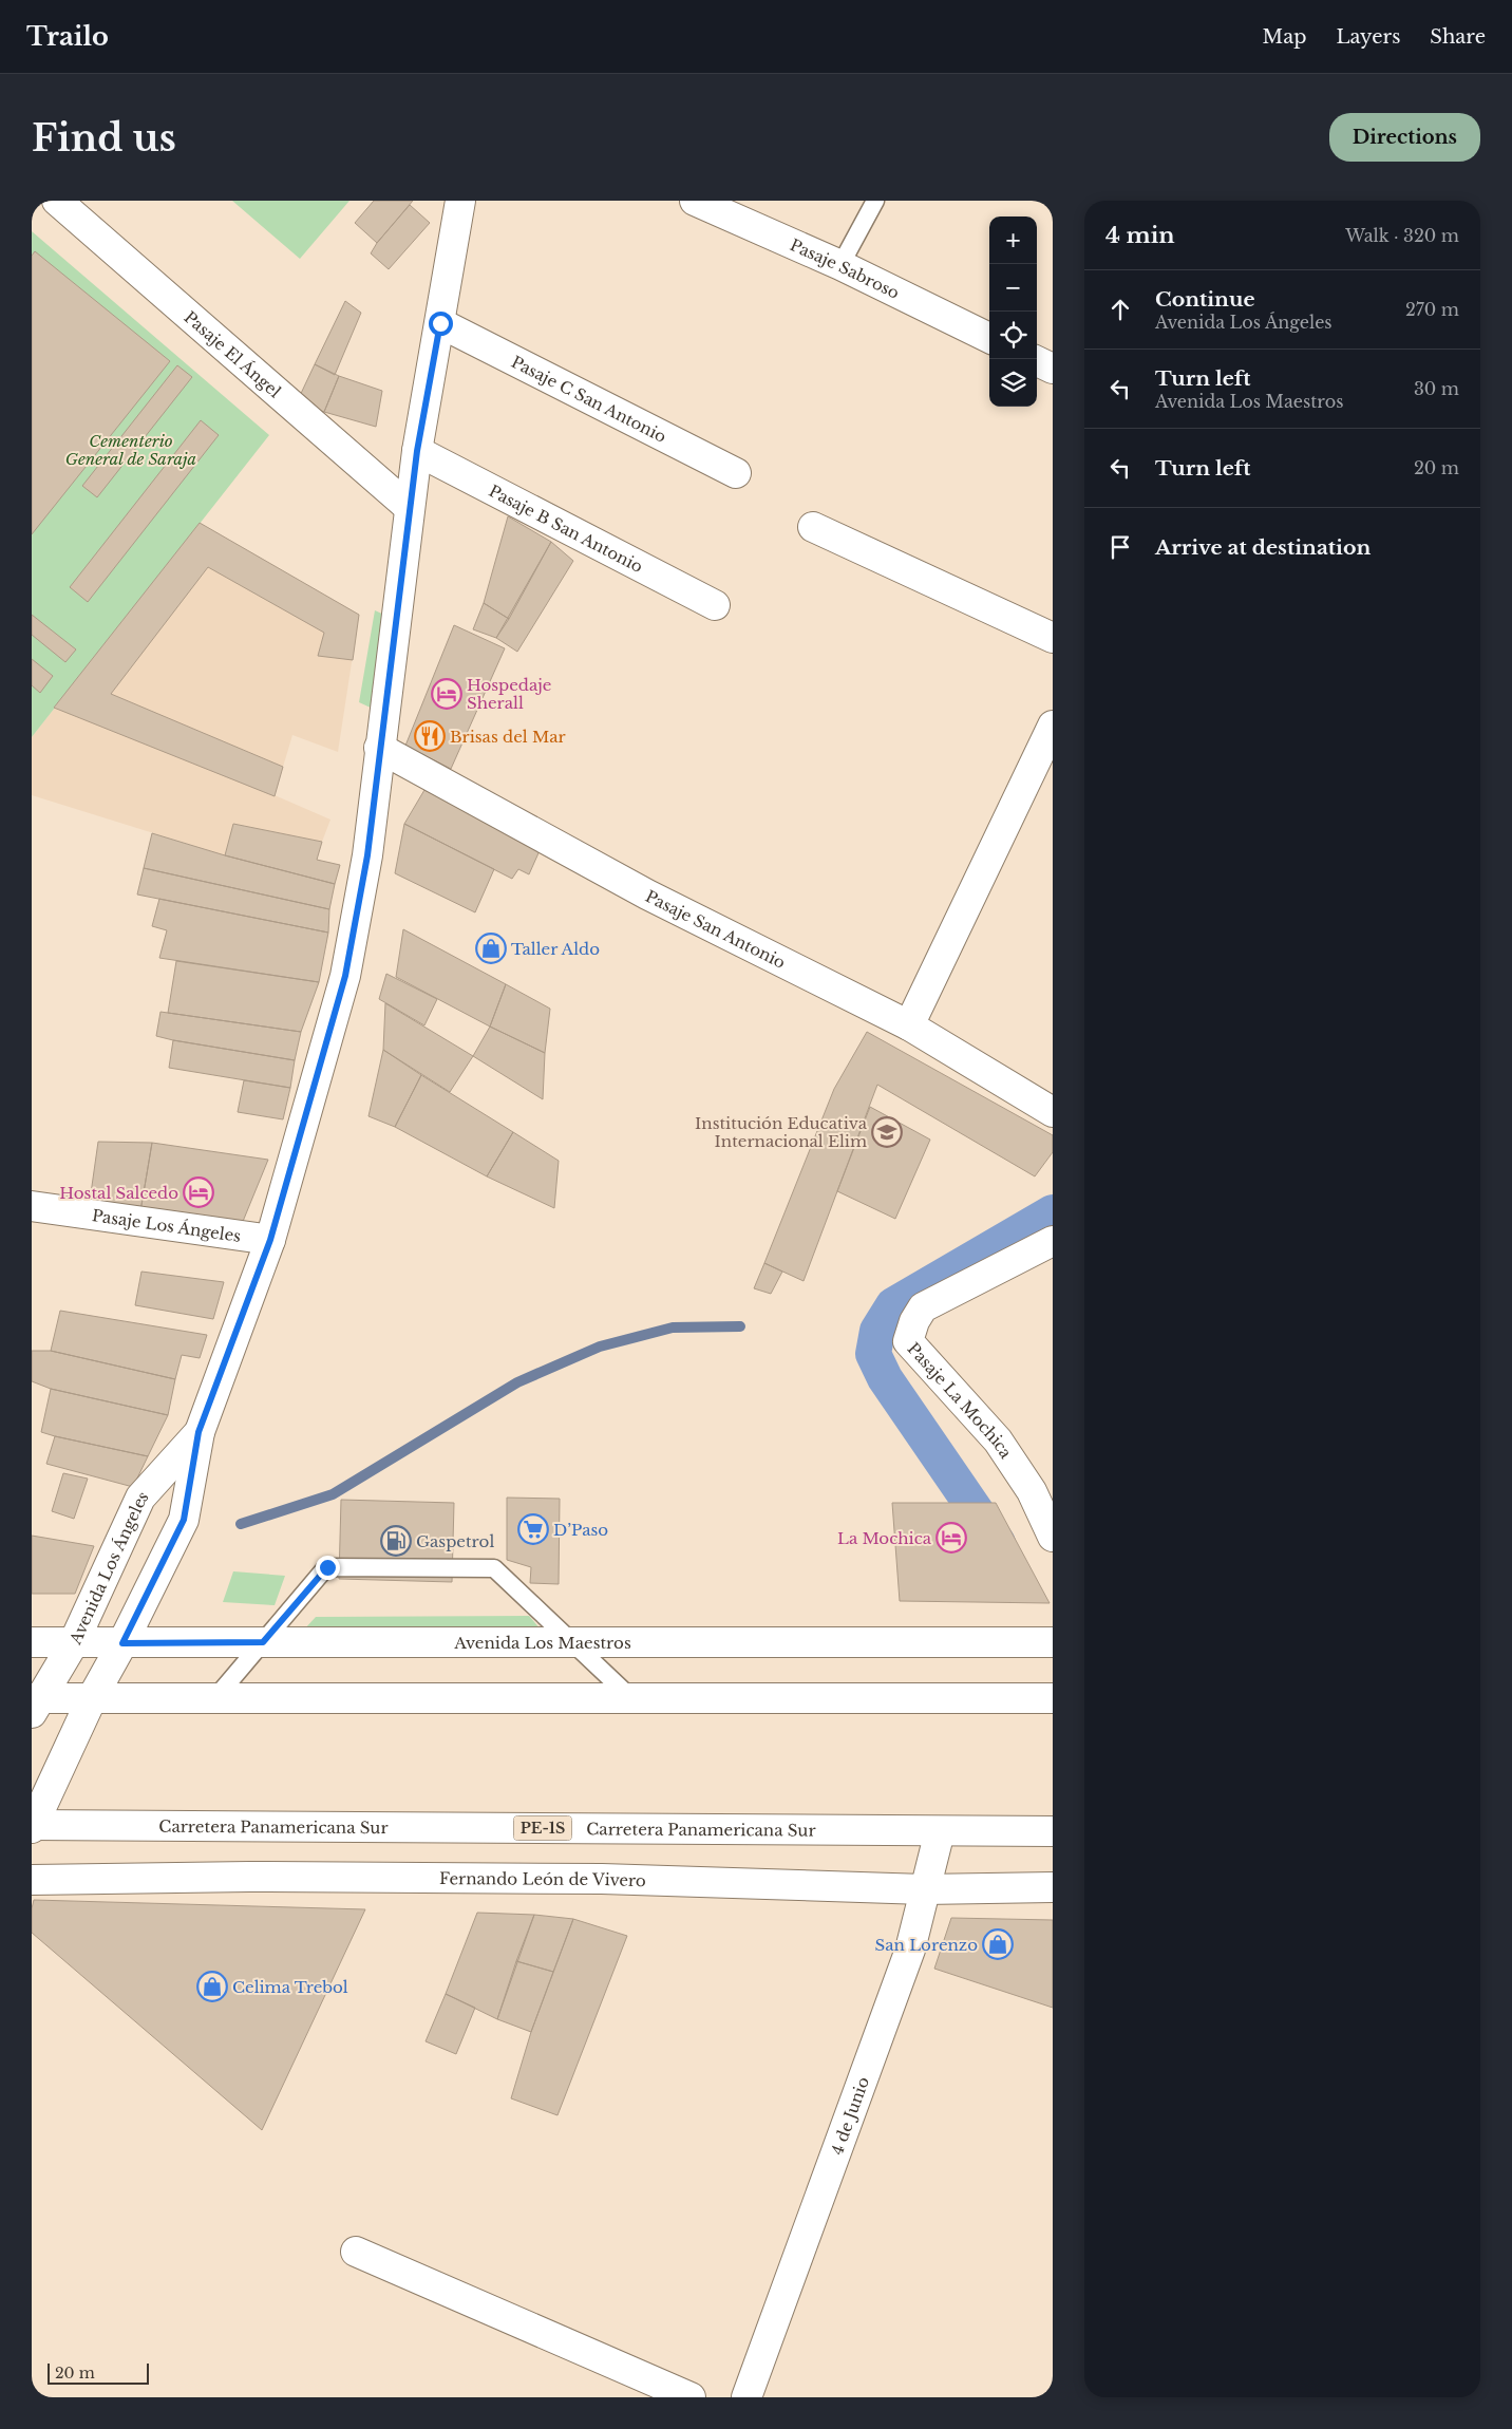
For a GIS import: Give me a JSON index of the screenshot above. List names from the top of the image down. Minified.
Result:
{"streets":{"main road":["Pasaje Sabroso","Pasaje El Ángel","Pasaje C San Antonio","Pasaje B San Antonio","Pasaje San Antonio","Pasaje Los Ángeles","Pasaje La Mochica","Avenida Los Ángeles","Avenida Los Maestros","Carretera Panamericana Sur","PE-1S","Fernando León de Vivero","4 de Junio"]},"crossings":[["Pasaje El Ángel","Avenida Los Ángeles"],["Pasaje C San Antonio","Avenida Los Ángeles"],["Pasaje B San Antonio","Avenida Los Ángeles"],["Pasaje San Antonio","Avenida Los Ángeles"],["Pasaje Los Ángeles","Avenida Los Ángeles"],["Avenida Los Ángeles","Avenida Los Maestros"],["Avenida Los Ángeles","Carretera Panamericana Sur"],["Carretera Panamericana Sur","4 de Junio"],["Fernando León de Vivero","4 de Junio"]],"parks":["Cementerio General de Saraja"],"places":{"hotel":["Hospedaje Sherall","Hostal Salcedo","La Mochica"],"restaurant":["Brisas del Mar"],"shop":["Taller Aldo","San Lorenzo","Celima Trebol"],"school or university":["Institución Educativa Internacional Elim"],"supermarket":["D’Paso"],"fuel station":["Gaspetrol"]},"scale_bar":"20 m","page":{"header":"Trailo","nav":["Map","Layers","Share"],"buttons":"Directions","title":"Find us","heading":["4 min","Walk · 320 m"],"map_buttons":["+","−"],"list":[["Continue","Avenida Los Ángeles","270 m"],["Turn left","Avenida Los Maestros","30 m"],["Turn left","20 m"],"Arrive at destination"],"scale":"20 m"}}
